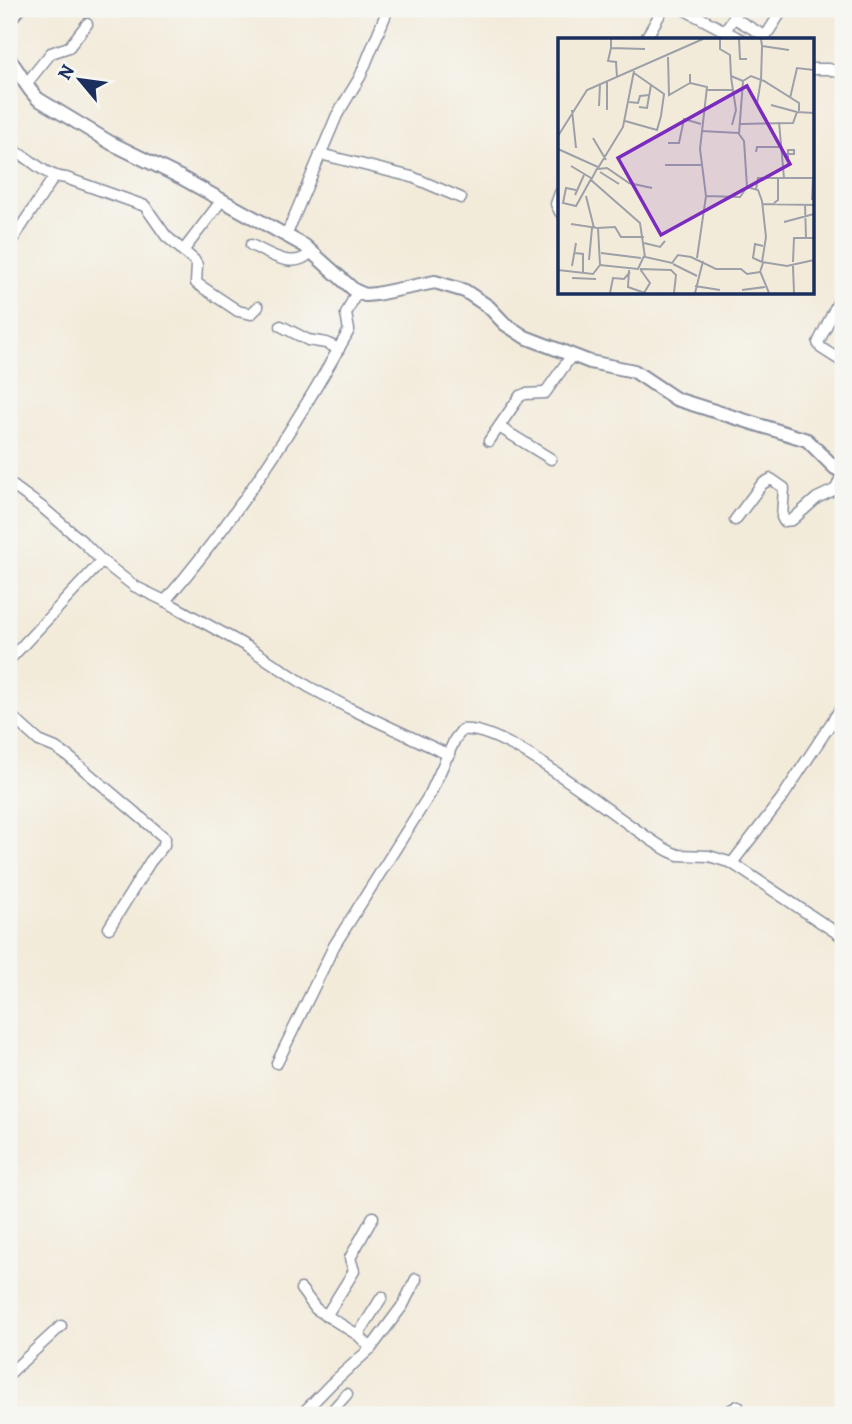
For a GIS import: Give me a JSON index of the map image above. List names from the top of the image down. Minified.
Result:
{"north":"top left"}
